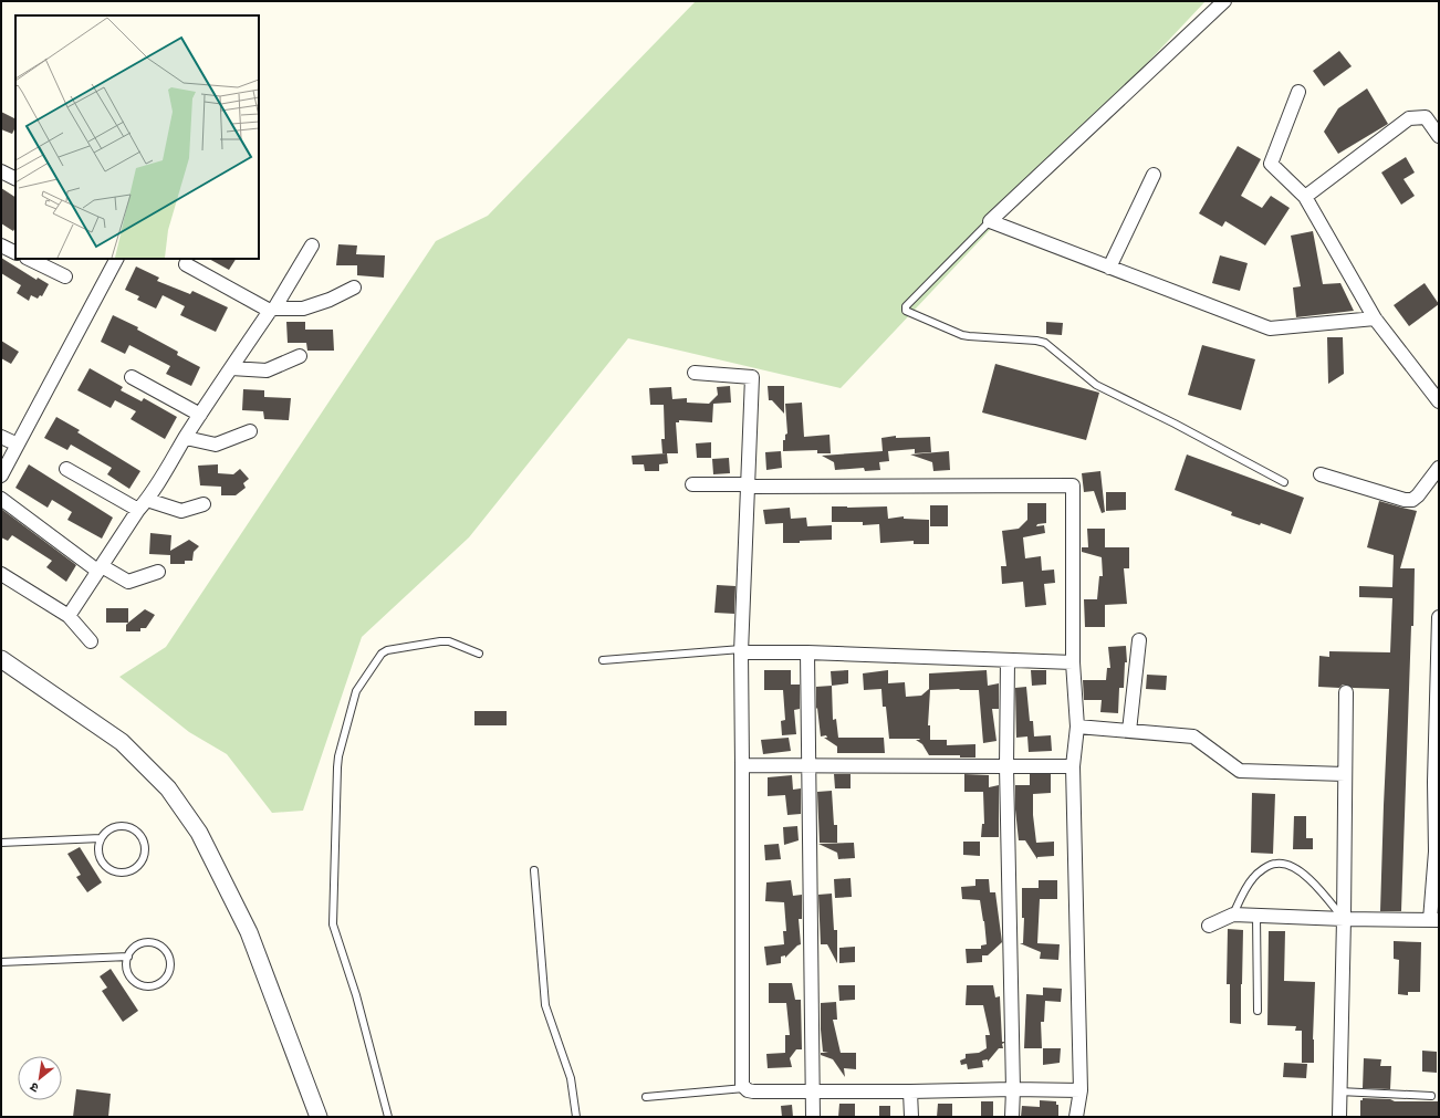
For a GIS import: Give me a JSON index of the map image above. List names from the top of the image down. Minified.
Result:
{"north":"bottom left"}
